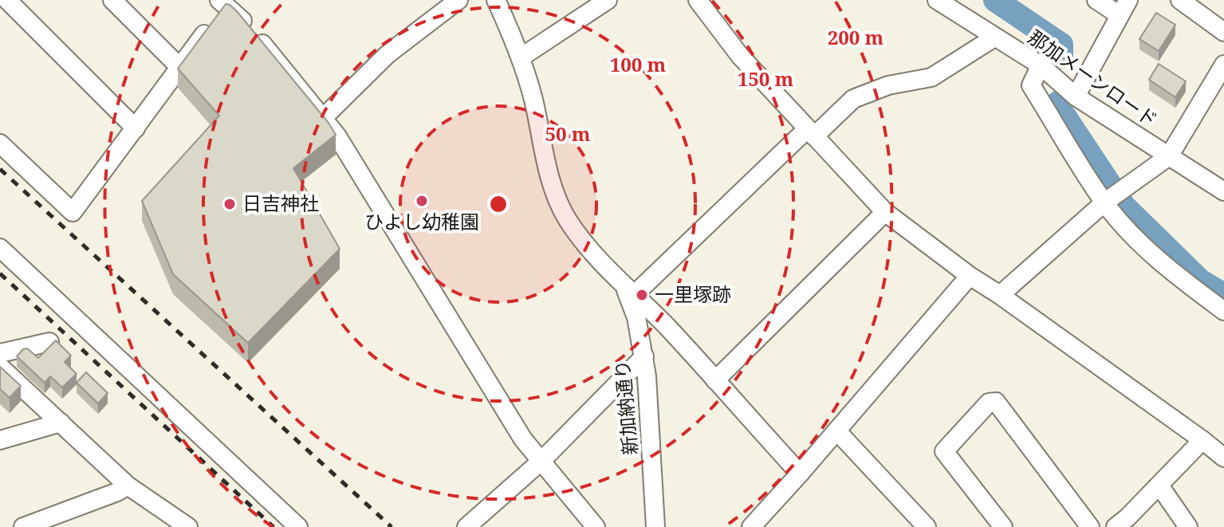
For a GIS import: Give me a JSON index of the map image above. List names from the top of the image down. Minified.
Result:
{"streets":{"street":["那加メーンロード","新加納通り"]},"places":["ひよし幼稚園","日吉神社","一里塚跡"],"rings":["200 m","100 m","150 m","50 m"]}
